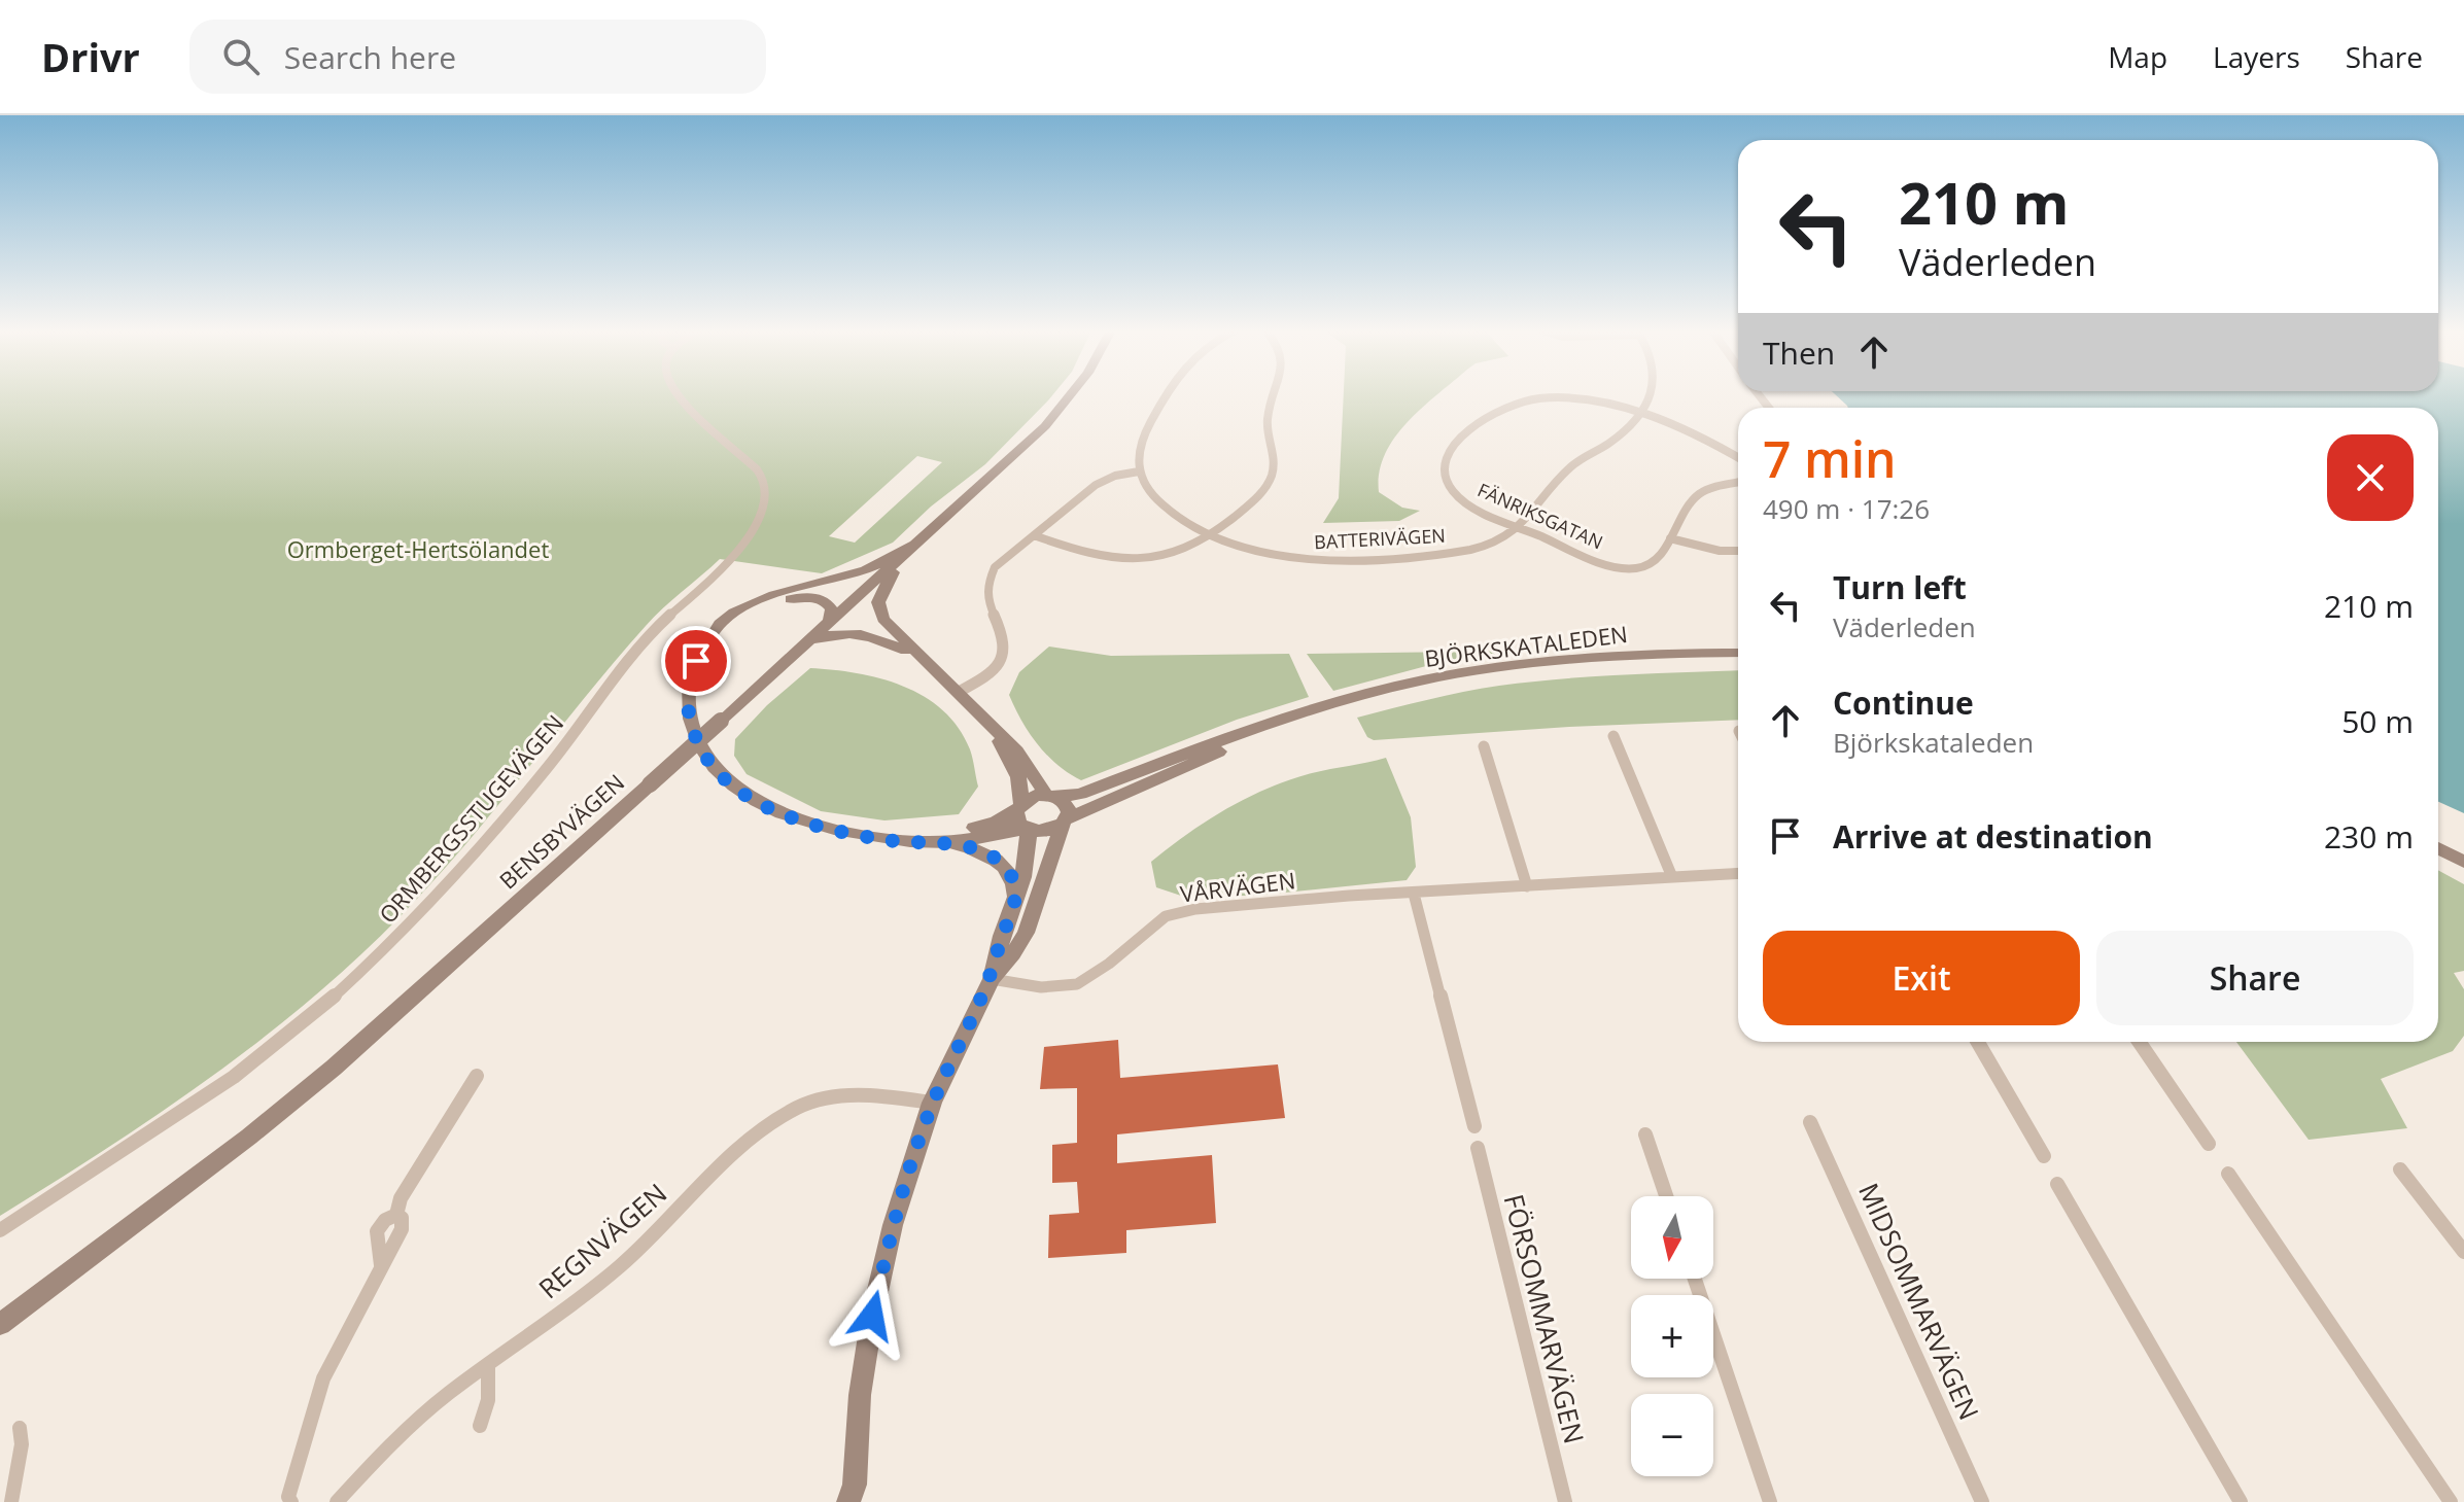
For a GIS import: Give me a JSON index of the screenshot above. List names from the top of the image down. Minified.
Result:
{"streets":{"main road":["BJÖRKSKATALEDEN","BENSBYVÄGEN"],"street":["FÄNRIKSGATAN","BATTERIVÄGEN","ORMBERGSSTUGEVÄGEN","VÅRVÄGEN","REGNVÄGEN","MIDSOMMARVÄGEN","FÖRSOMMARVÄGEN"]},"crossings":[["FÄNRIKSGATAN","BATTERIVÄGEN"]],"parks":["Ormberget-Hertsölandet"],"north":"bottom","page":{"header":"Drivr","search":"Search here","nav":["Map","Layers","Share"],"turn":["210 m","Väderleden"],"then":"Then","heading":["7 min","490 m · 17:26"],"list":[{"name":"Turn left","note":"Väderleden","value":"210 m"},{"name":"Continue","note":"Björkskataleden","value":"50 m"},{"name":"Arrive at destination","value":"230 m"}],"buttons":["Exit","Share"],"map_buttons":["+","−"]}}
